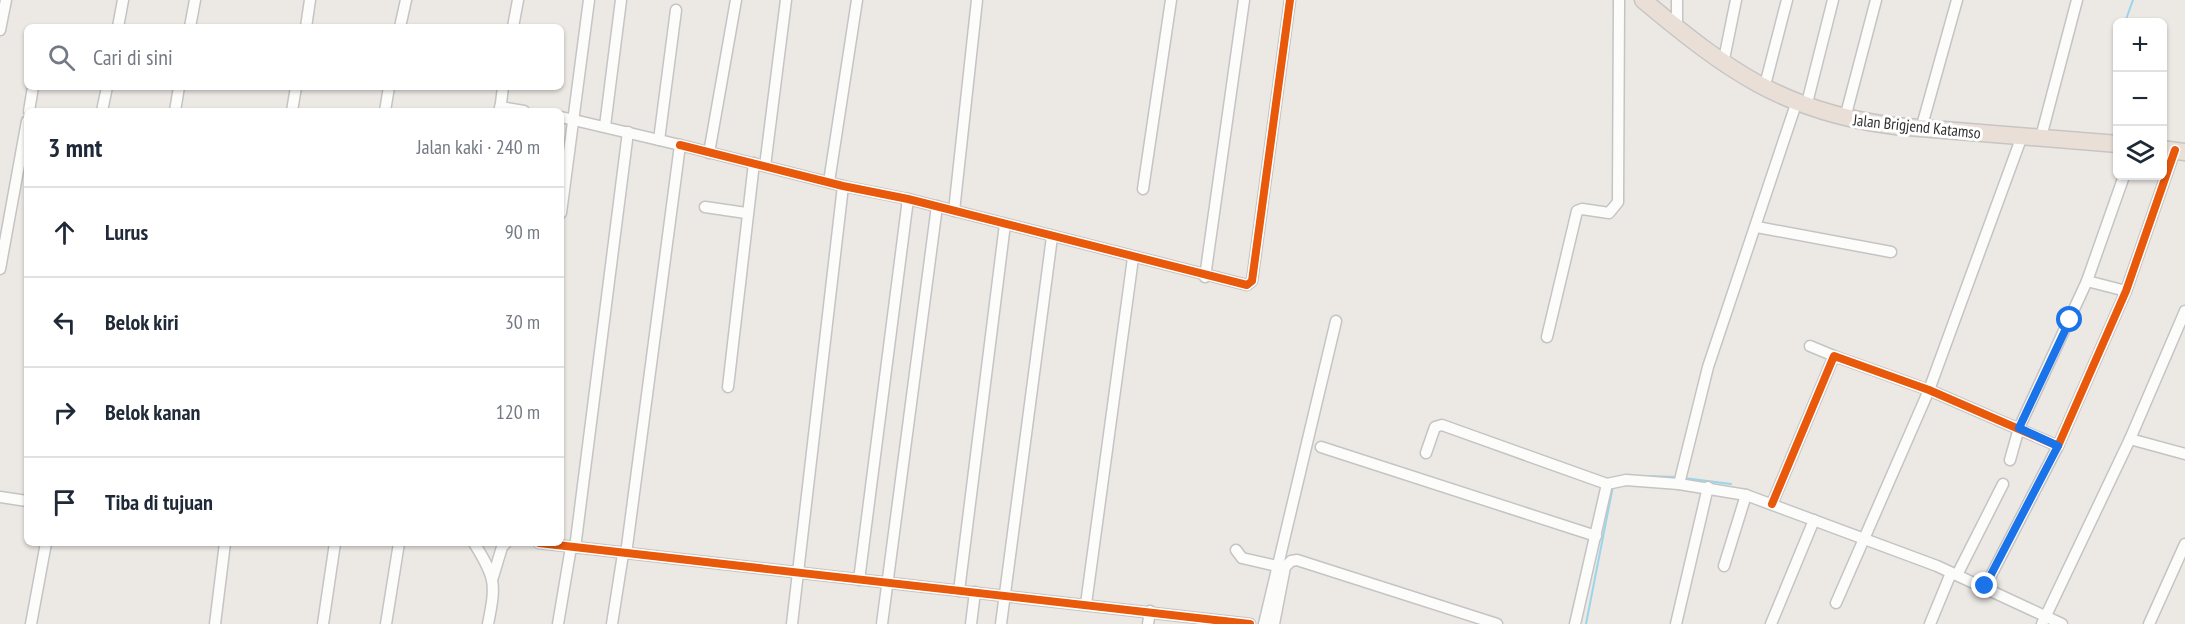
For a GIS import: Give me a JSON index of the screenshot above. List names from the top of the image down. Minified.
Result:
{"streets":{"highway":["Jalan Brigjend Katamso"]},"page":{"map_buttons":["+","−"],"search":"Cari di sini","heading":["3 mnt","Jalan kaki · 240 m"],"list":[["Lurus","90 m"],["Belok kiri","30 m"],["Belok kanan","120 m"],"Tiba di tujuan"]}}
